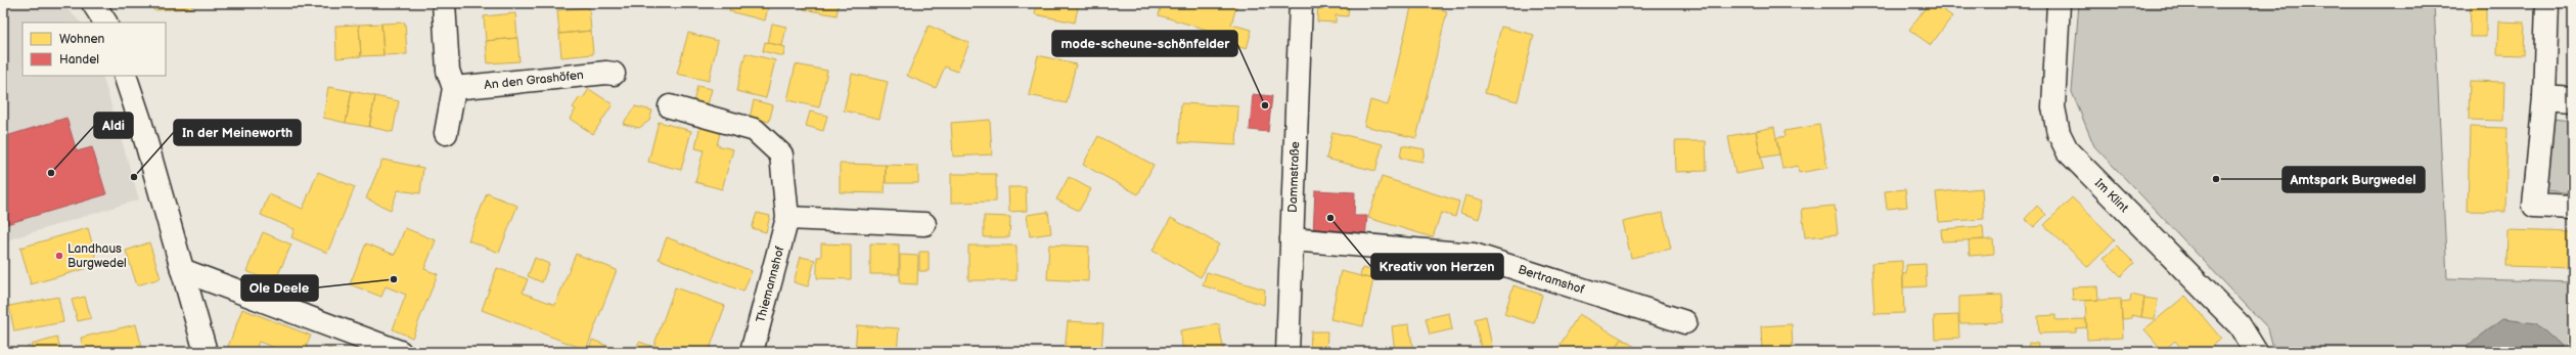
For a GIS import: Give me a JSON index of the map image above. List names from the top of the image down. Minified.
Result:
{"streets":{"street":["An den Grashöfen","Dammstraße","Im Klint","Bertramshof","Thiemannshof"]},"crossings":[["Dammstraße","Bertramshof"]],"places":["mode-scheune-schönfelder","Aldi","In der Meineworth","Amtspark Burgwedel","Kreativ von Herzen","Landhaus Burgwedel","Ole Deele"],"legend":["Wohnen","Handel"]}
